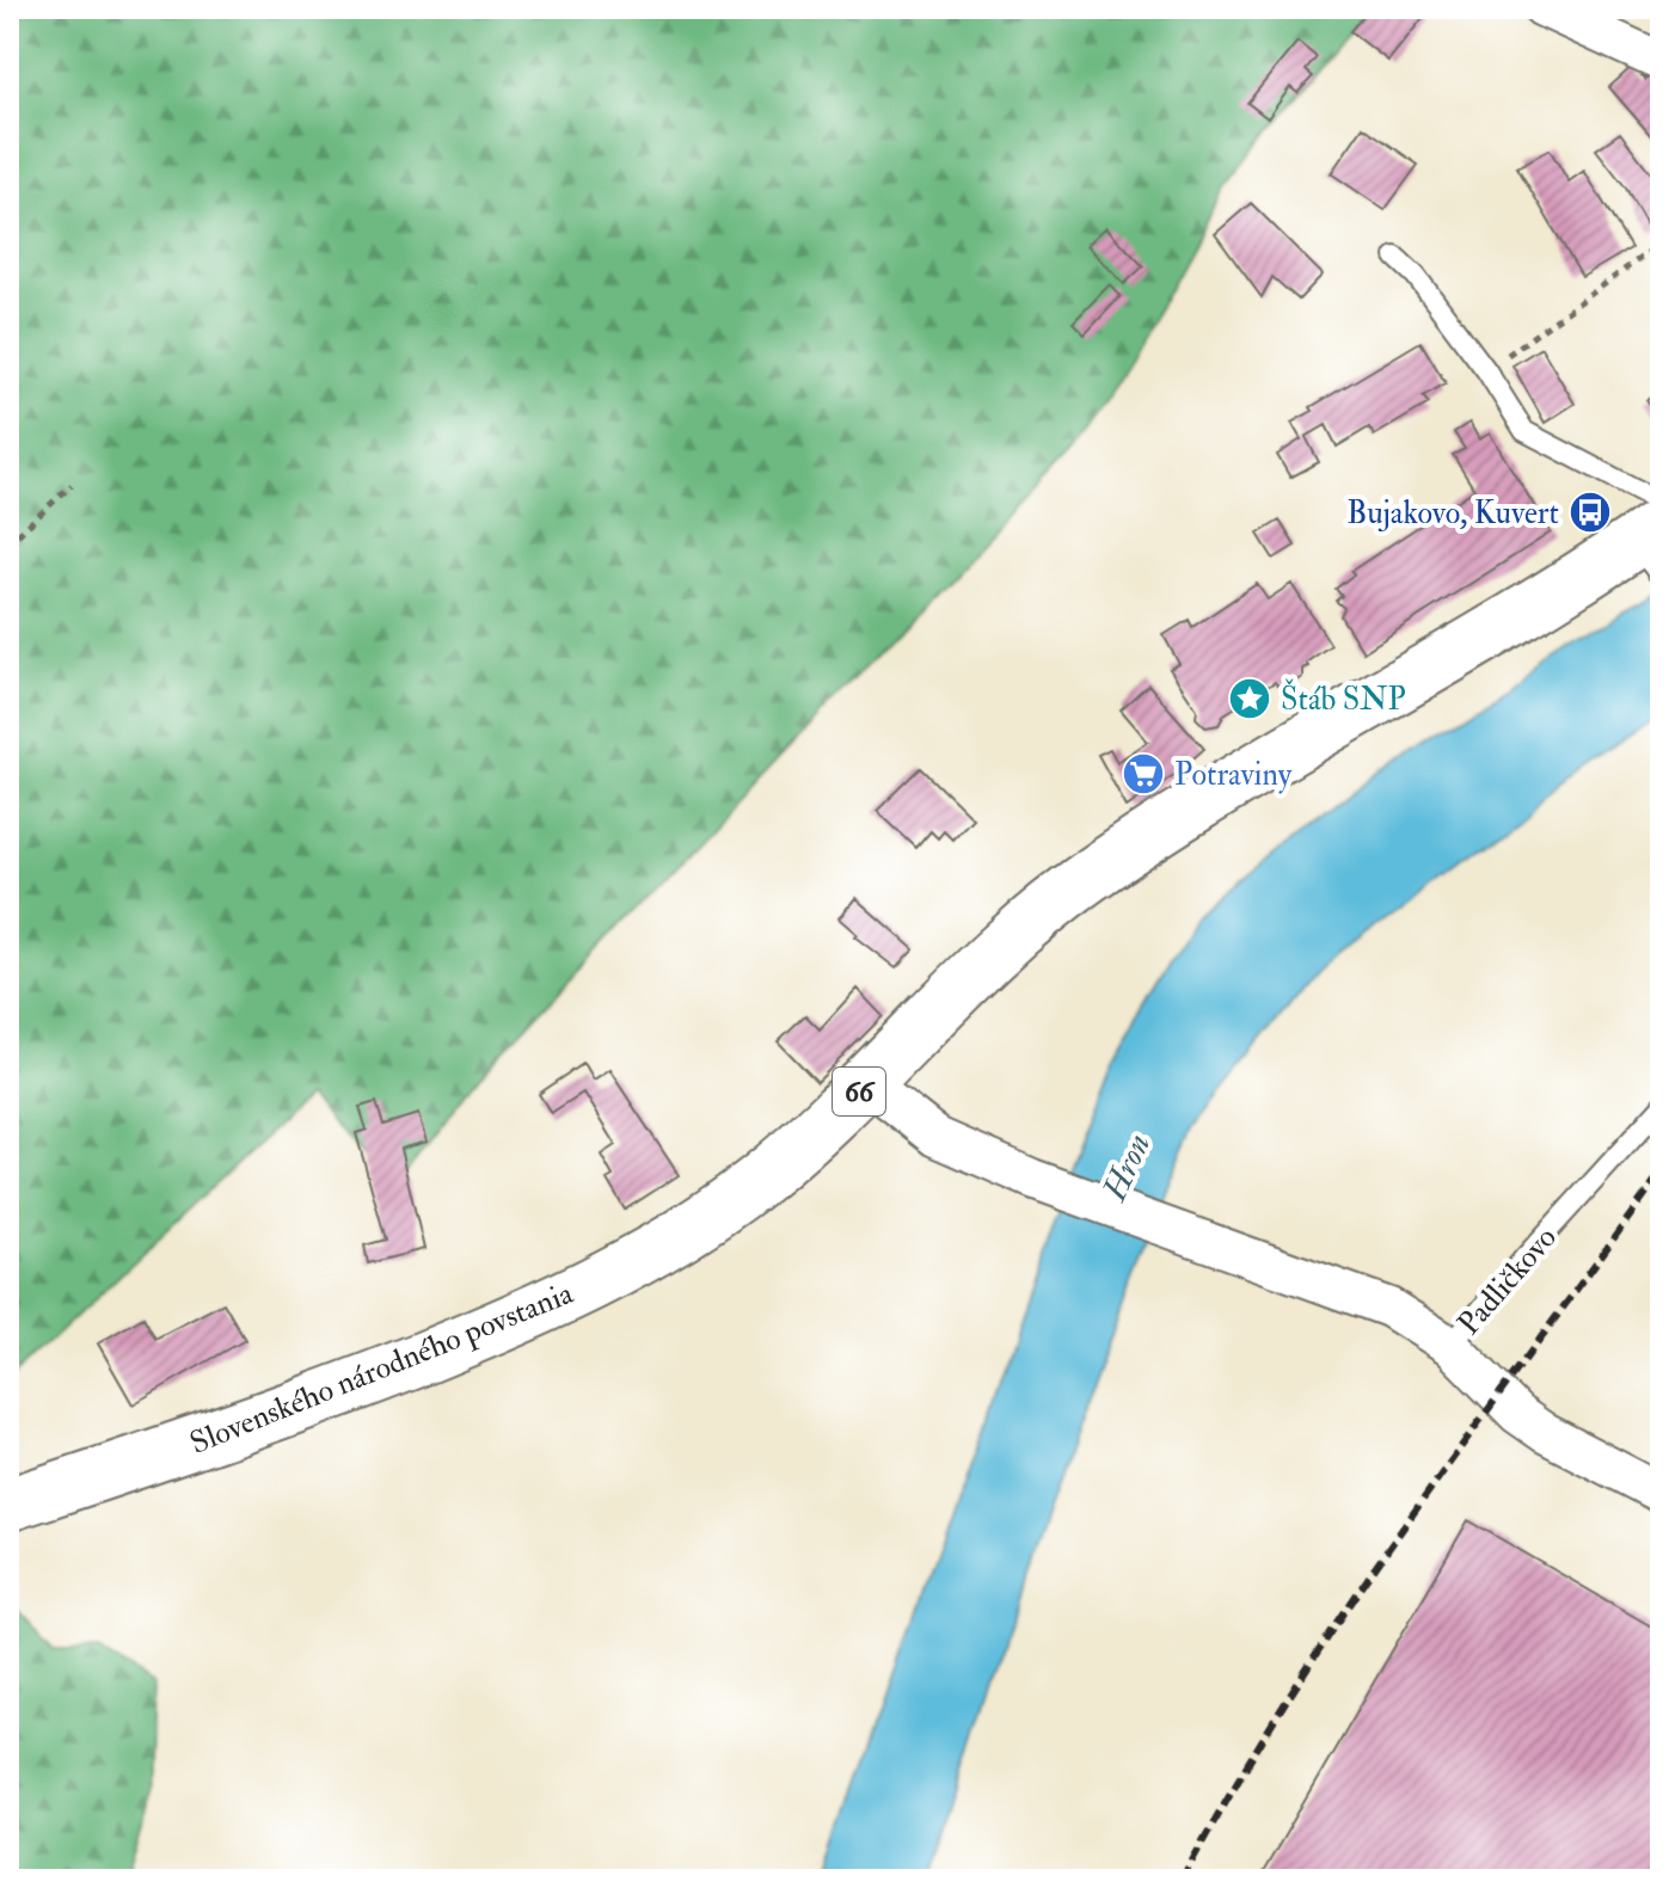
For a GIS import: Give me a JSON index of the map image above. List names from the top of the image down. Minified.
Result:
{"streets":{"main road":["66","Slovenského národného povstania"],"street":["Padličkovo"]},"water":["Hron"],"places":{"bus stop":["Bujakovo, Kuvert"],"place":["Štáb SNP"],"supermarket":["Potraviny"]}}
